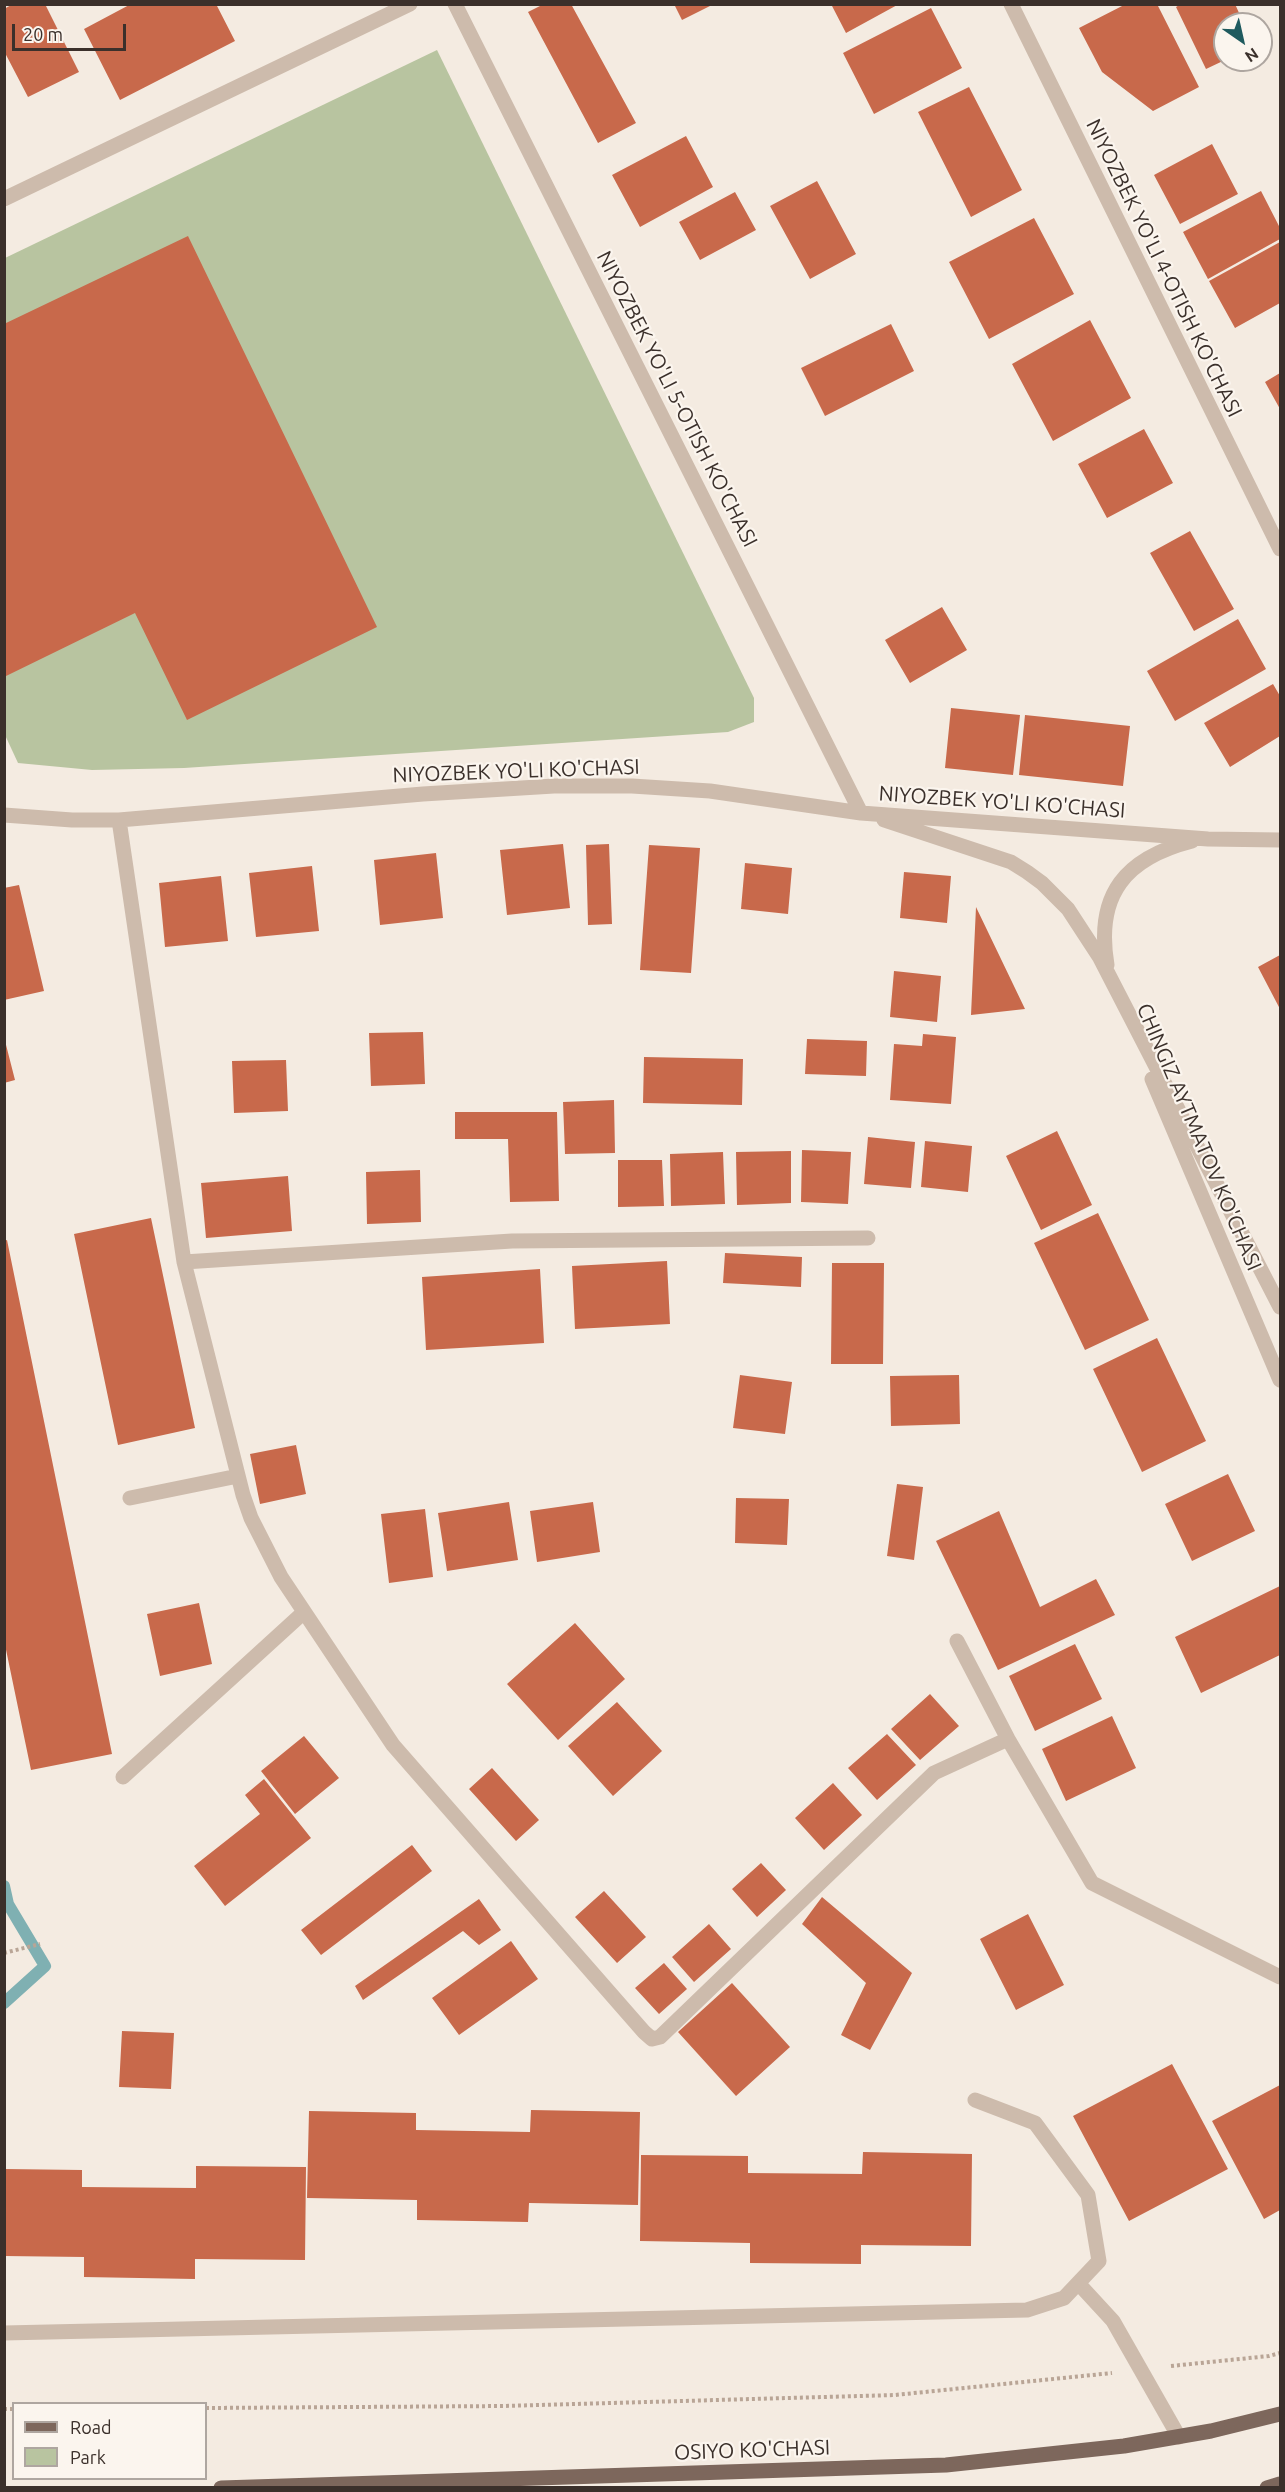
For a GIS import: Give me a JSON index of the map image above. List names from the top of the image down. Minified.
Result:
{"streets":{"main road":["OSIYO KO'CHASI"],"street":["NIYOZBEK YO'LI 4-OTISH KO'CHASI","NIYOZBEK YO'LI 5-OTISH KO'CHASI","NIYOZBEK YO'LI KO'CHASI","CHINGIZ AYTMATOV KO'CHASI"]},"crossings":[["NIYOZBEK YO'LI 5-OTISH KO'CHASI","NIYOZBEK YO'LI KO'CHASI"],["NIYOZBEK YO'LI 5-OTISH KO'CHASI","CHINGIZ AYTMATOV KO'CHASI"],["NIYOZBEK YO'LI KO'CHASI","CHINGIZ AYTMATOV KO'CHASI"]],"legend":["Road","Park"],"scale_bar":"20 m","north":"bottom right"}
